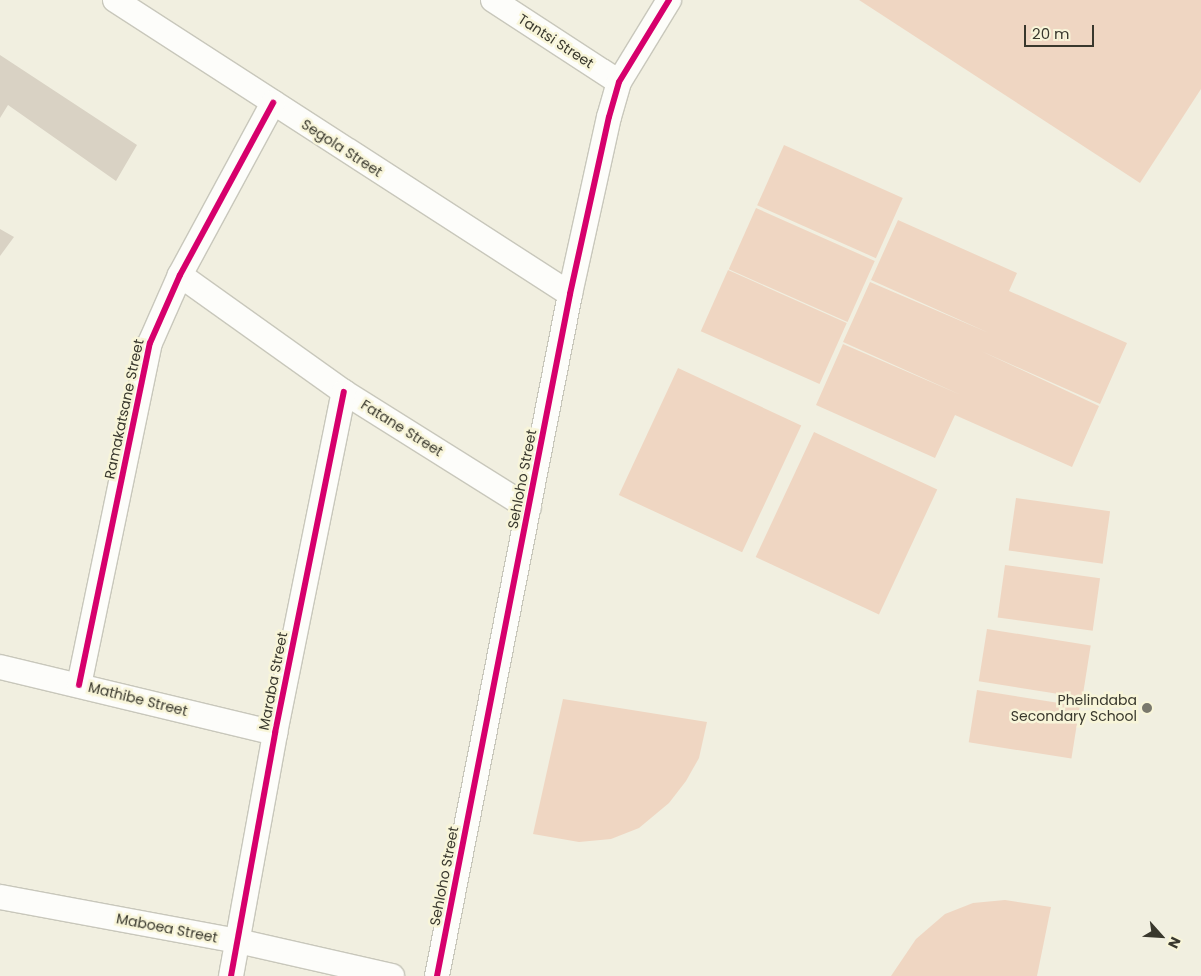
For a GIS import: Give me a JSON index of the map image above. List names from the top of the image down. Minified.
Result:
{"streets":{"street":["Tantsi Street","Segola Street","Ramakatsane Street","Fatane Street","Sehloho Street","Maraba Street","Mathibe Street","Maboea Street"]},"crossings":[["Tantsi Street","Sehloho Street"],["Segola Street","Ramakatsane Street"],["Segola Street","Sehloho Street"],["Ramakatsane Street","Fatane Street"],["Ramakatsane Street","Mathibe Street"],["Fatane Street","Sehloho Street"],["Fatane Street","Maraba Street"],["Maraba Street","Mathibe Street"],["Maraba Street","Maboea Street"]],"places":["Phelindaba Secondary School"],"scale_bar":"20 m","north":"bottom right"}
